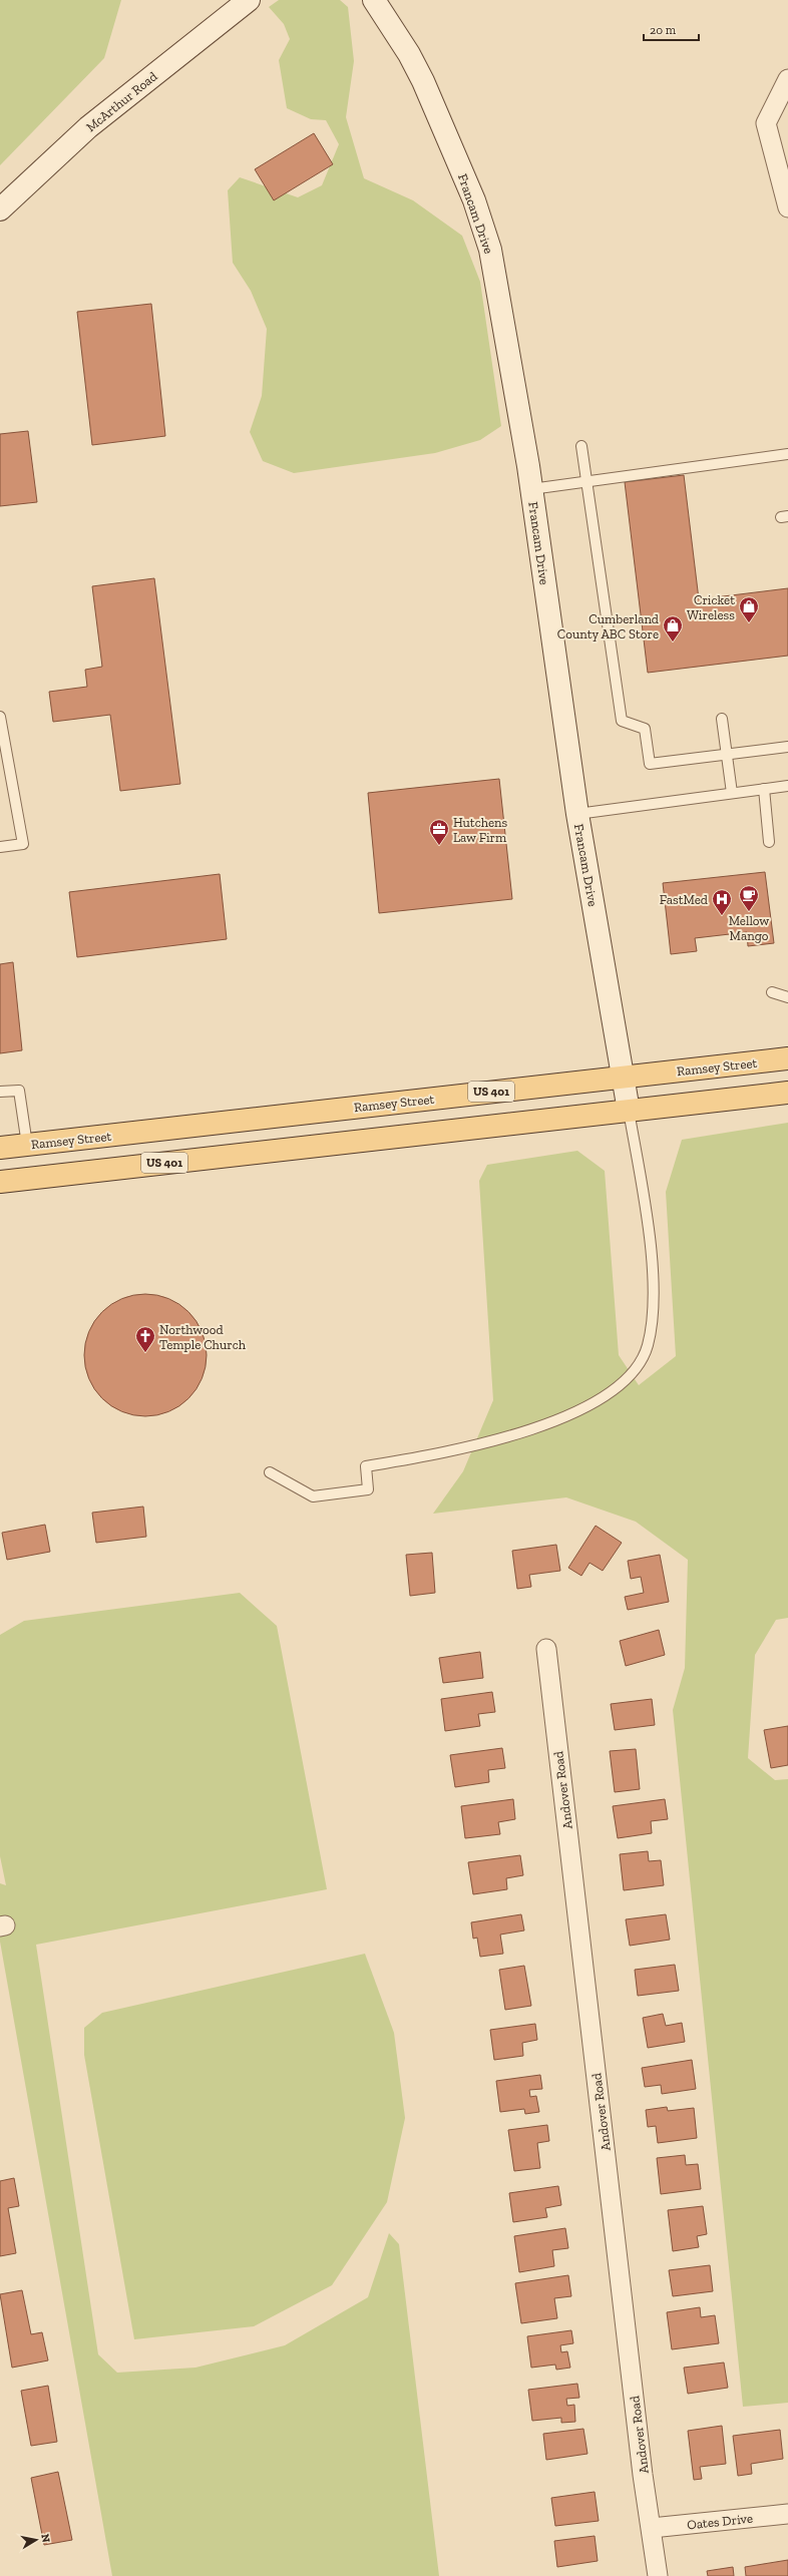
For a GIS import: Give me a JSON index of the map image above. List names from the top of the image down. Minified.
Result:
{"streets":{"main road":["Ramsey Street","US 401"],"street":["McArthur Road","Francam Drive","Andover Road","Oates Drive"]},"crossings":[["Francam Drive","Ramsey Street"],["Francam Drive","US 401"],["Andover Road","Oates Drive"]],"places":{"shop":["Cricket Wireless","Cumberland County ABC Store"],"office":["Hutchens Law Firm"],"cafe":["Mellow Mango"],"hospital":["FastMed"],"church":["Northwood Temple Church"]},"scale_bar":"20 m","north":"right"}
